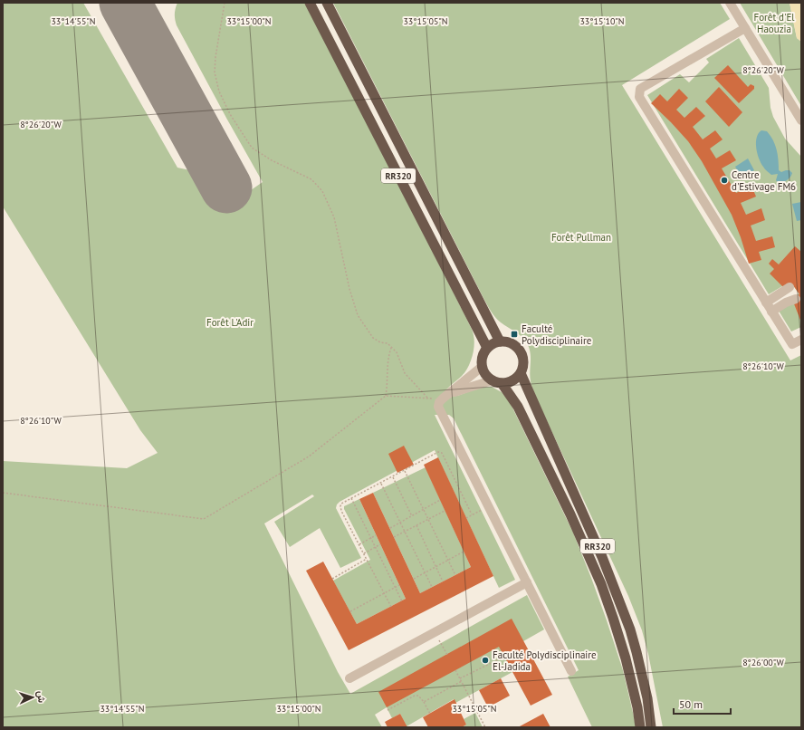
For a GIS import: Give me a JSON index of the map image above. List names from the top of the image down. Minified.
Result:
{"streets":{"highway":["RR320"]},"parks":["Forêt d'El Haouzia","Forêt Pullman","Forêt L'Adir"],"places":{"other":["Centre d'Estivage FM6","Faculté Polydisciplinaire El-Jadida"],"transit":["Faculté Polydisciplinaire"]},"scale_bar":"50 m","north":"right","coordinates":["33°14'55\"N","33°15'00\"N","33°15'05\"N","33°15'10\"N","8°26'20\"W","8°26'10\"W","8°26'00\"W"]}
